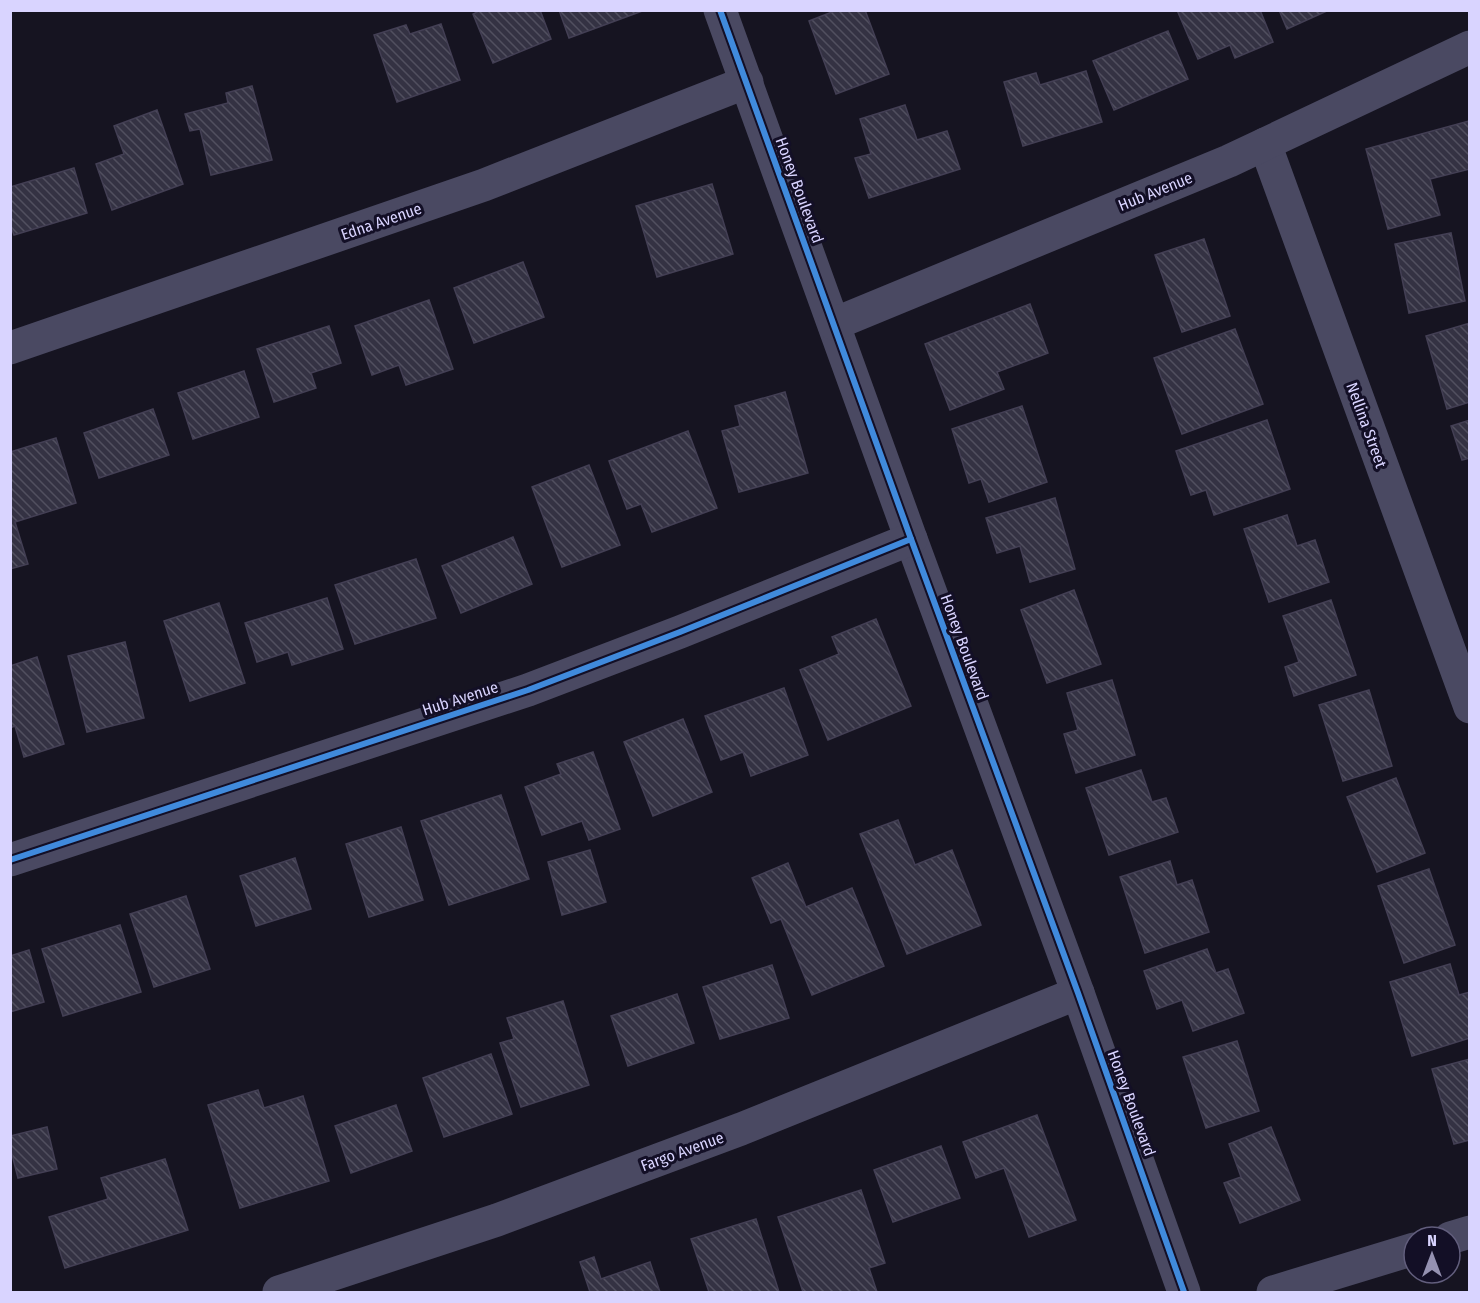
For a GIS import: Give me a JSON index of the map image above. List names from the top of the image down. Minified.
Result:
{"streets":{"street":["Honey Boulevard","Hub Avenue","Edna Avenue","Nellina Street","Fargo Avenue"]},"crossings":[["Honey Boulevard","Hub Avenue"],["Honey Boulevard","Edna Avenue"],["Honey Boulevard","Fargo Avenue"],["Hub Avenue","Nellina Street"]],"north":"top"}
